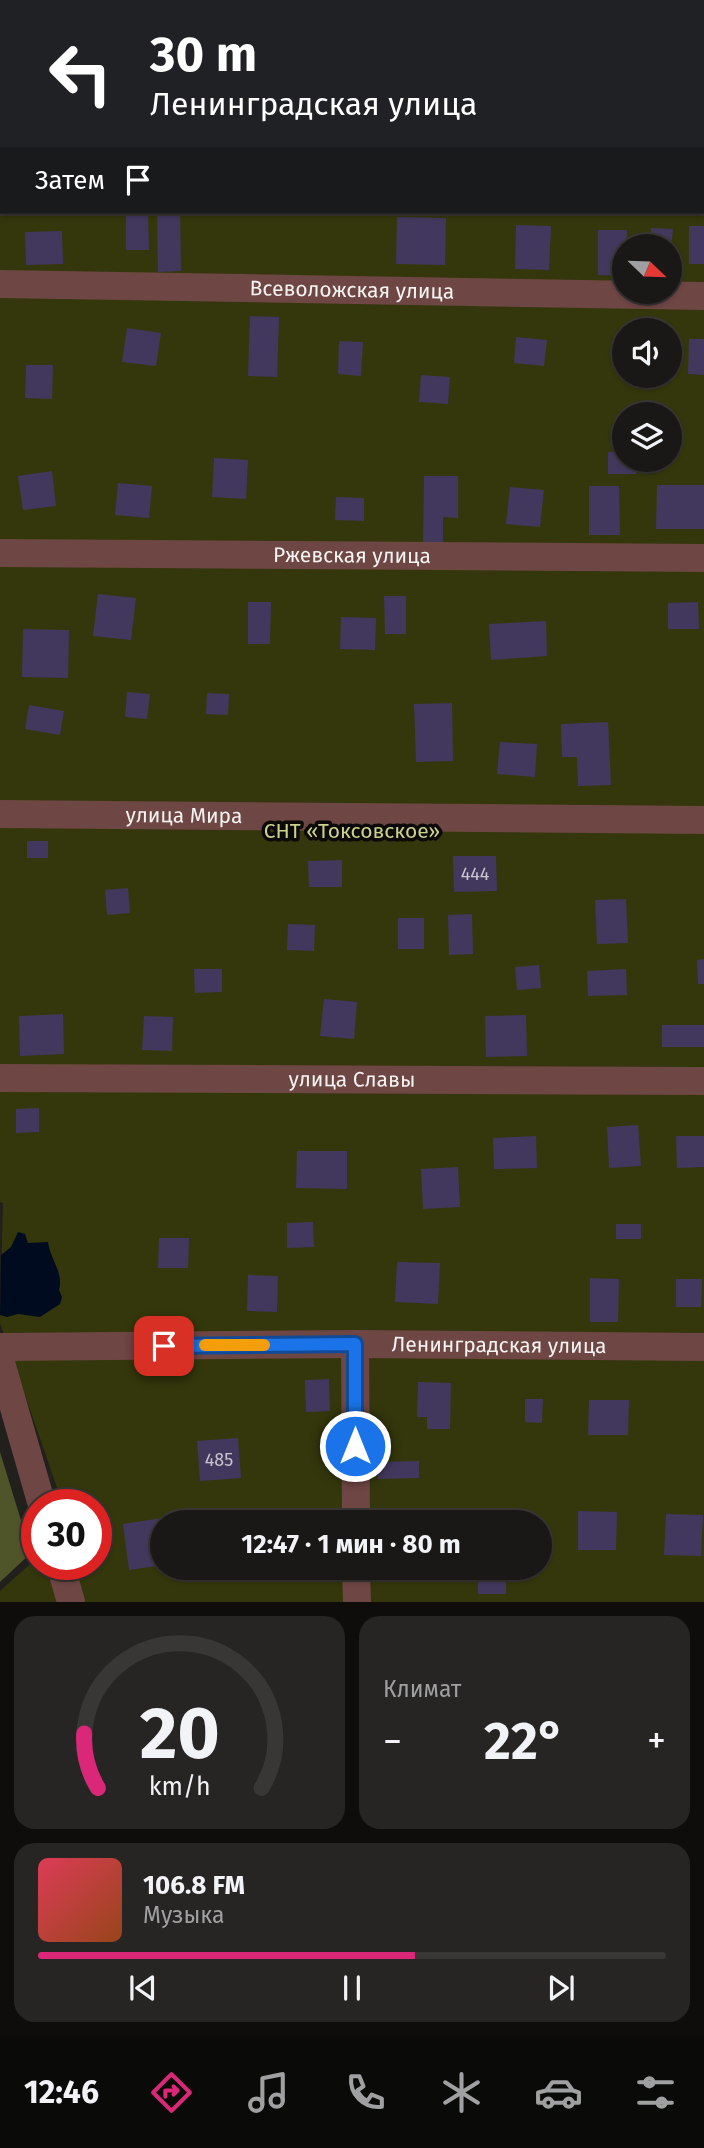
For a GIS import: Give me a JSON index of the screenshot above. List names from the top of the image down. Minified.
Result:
{"streets":{"street":["Всеволожская улица","Ржевская улица","улица Мира","улица Славы","Ленинградская улица"]},"parks":["СНТ «Токсовское»"],"house_numbers":["444","485"],"north":"bottom right","page":{"turn":["30 m","Ленинградская улица"],"then":"Затем","limit":"30","trip":"12:47 · 1 мин · 80 m","tile":"Климат","heat":["−","22°","+"],"song":["106.8 FM","Музыка"],"tabs":"12:46","gauge":["20","km/h"]}}
